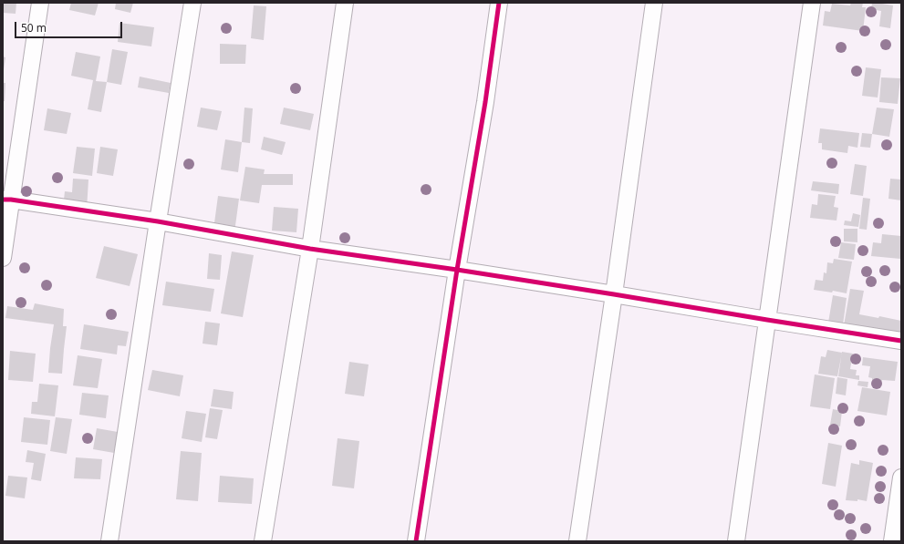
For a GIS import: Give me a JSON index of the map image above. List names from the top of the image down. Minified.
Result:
{"scale_bar":"50 m"}
